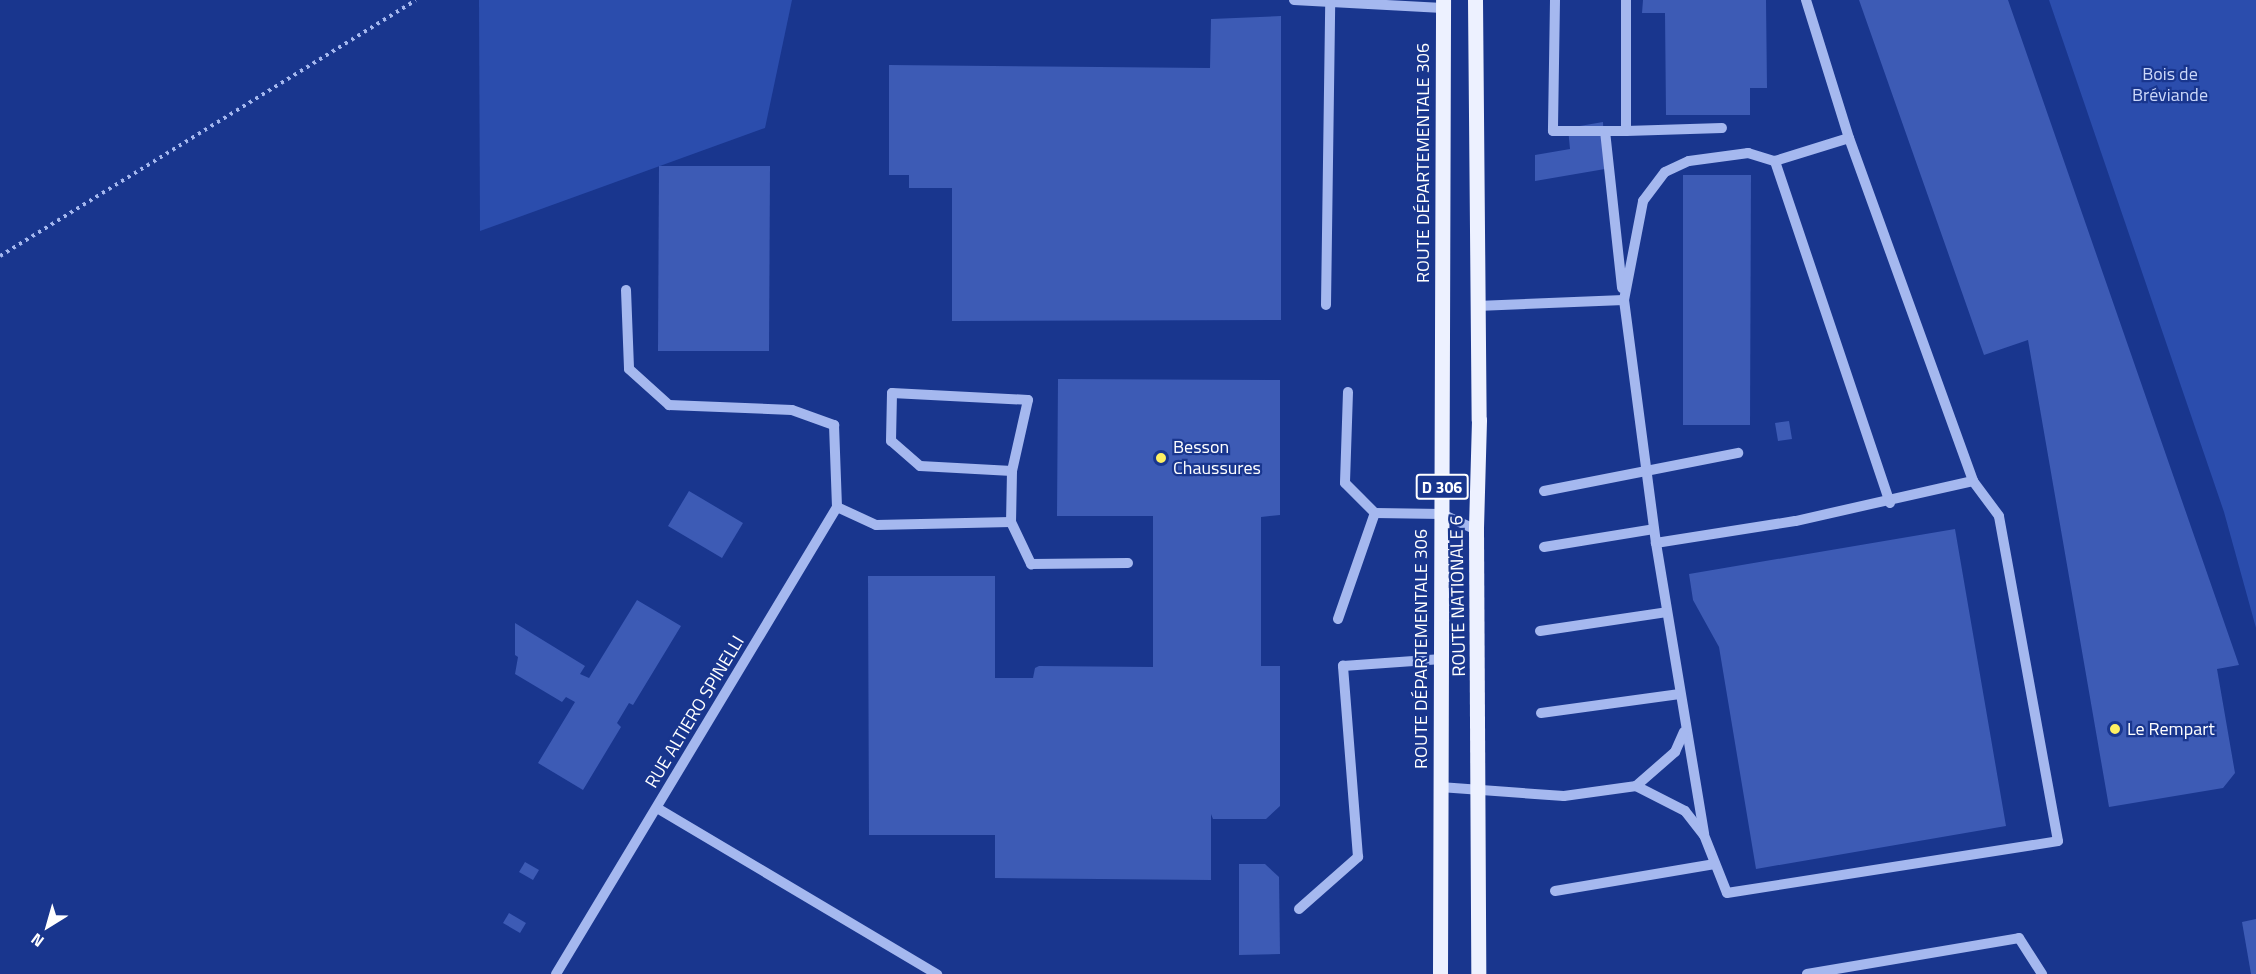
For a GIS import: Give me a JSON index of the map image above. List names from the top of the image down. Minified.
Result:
{"streets":{"main road":["ROUTE DÉPARTEMENTALE 306","D 306","ROUTE NATIONALE 6"],"street":["RUE ALTIERO SPINELLI"]},"parks":["Bois de Bréviande"],"places":["Besson Chaussures","Le Rempart"],"north":"bottom left"}
